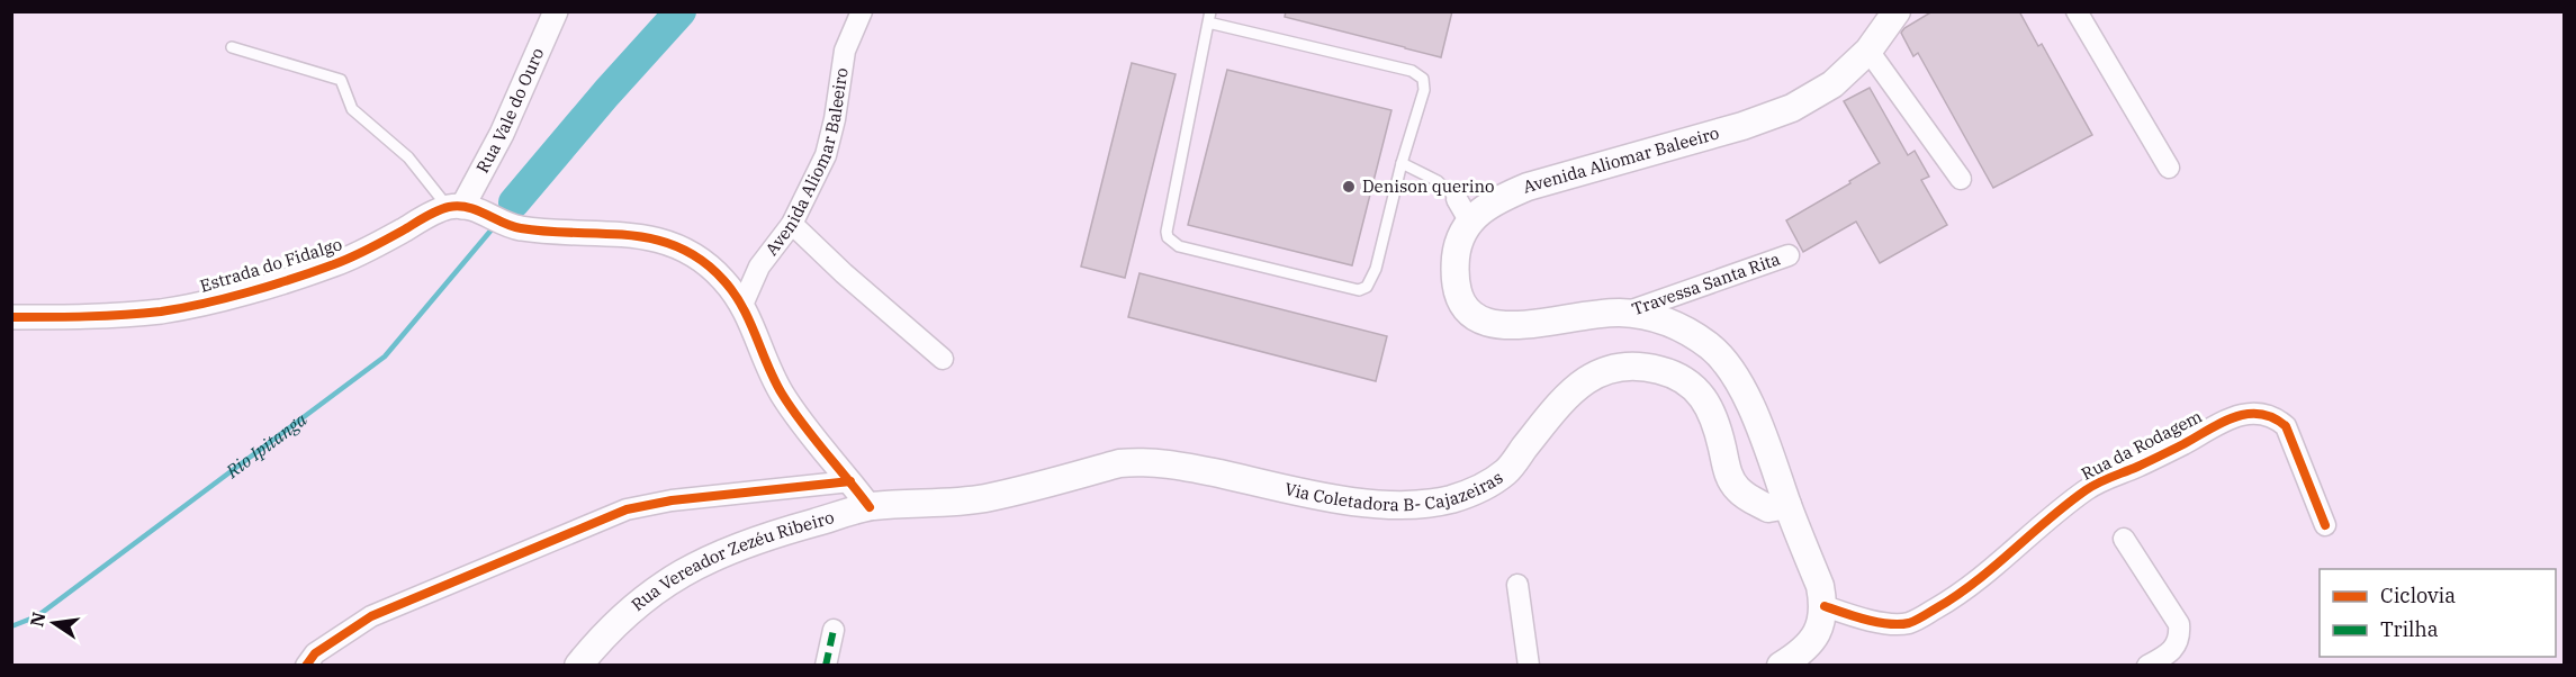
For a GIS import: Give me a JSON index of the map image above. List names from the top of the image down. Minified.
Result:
{"streets":{"main road":["Avenida Aliomar Baleeiro","Via Coletadora B- Cajazeiras","Rua Vereador Zezéu Ribeiro"],"street":["Rua Vale do Ouro","Estrada do Fidalgo","Travessa Santa Rita","Rua da Rodagem"]},"crossings":[["Rua Vale do Ouro","Estrada do Fidalgo"],["Via Coletadora B- Cajazeiras","Rua Vereador Zezéu Ribeiro"]],"water":["Rio Ipitanga"],"places":["Denison querino"],"legend":["Ciclovia","Trilha"],"north":"left"}
